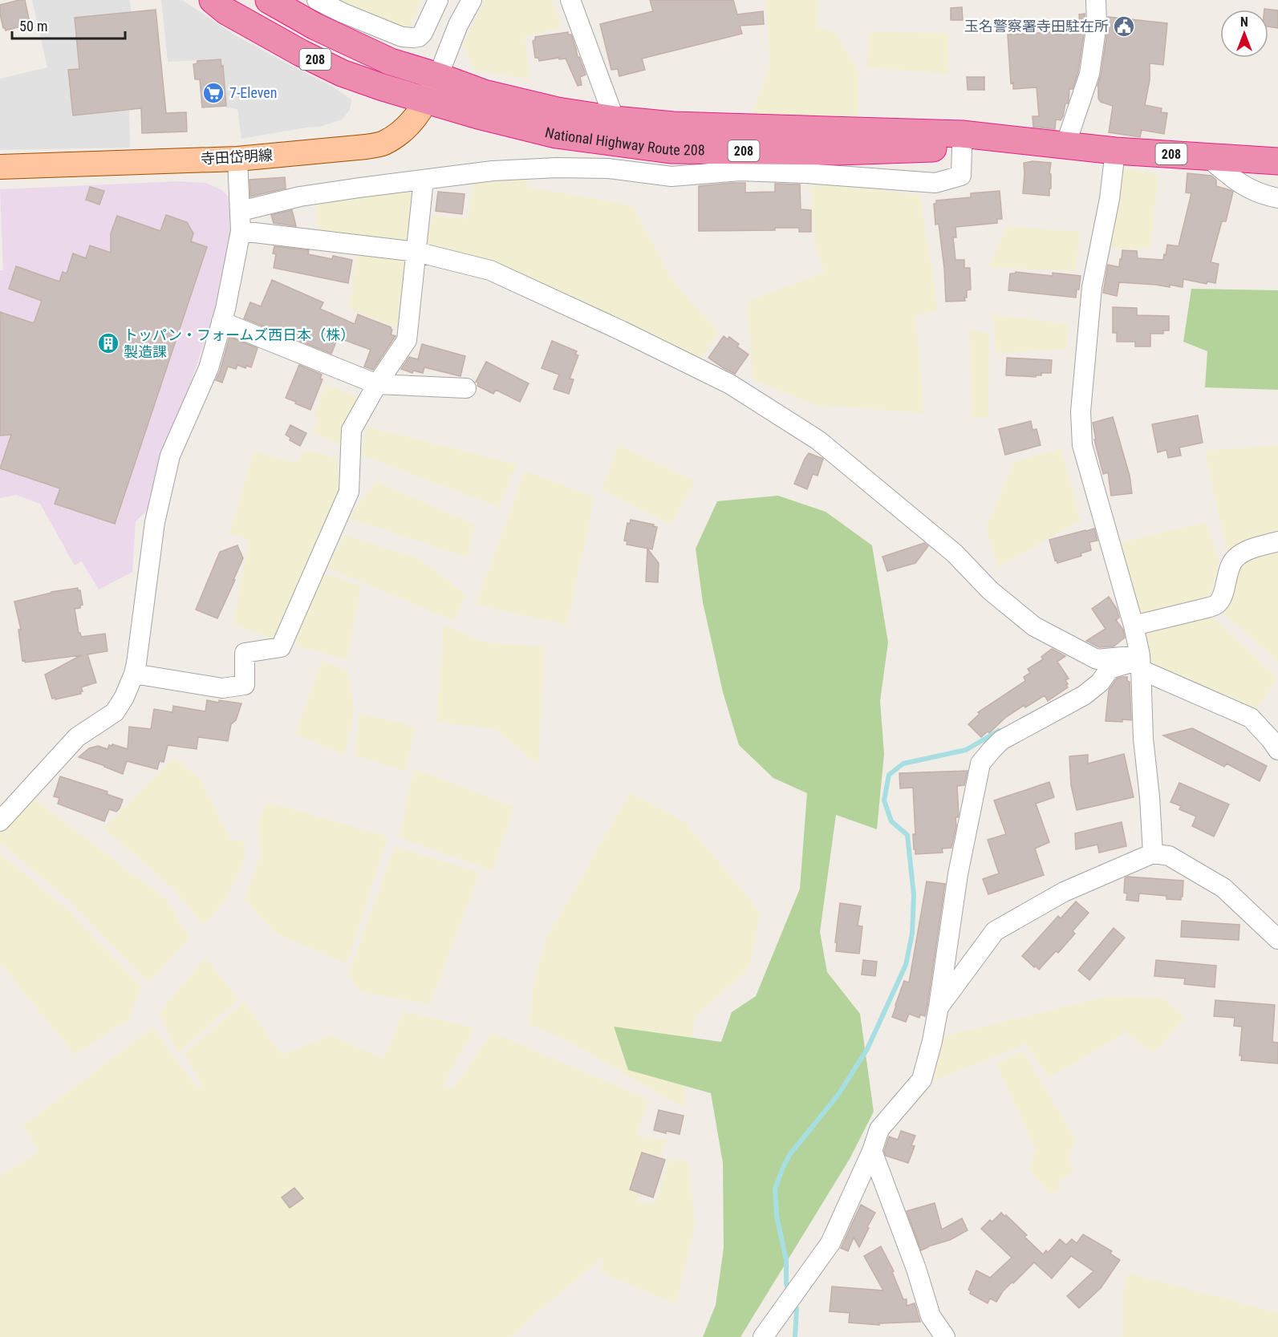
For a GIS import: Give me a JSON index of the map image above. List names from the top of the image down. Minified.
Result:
{"streets":{"highway":["208","National Highway Route 208"],"main road":["寺田岱明線"]},"crossings":[["National Highway Route 208","寺田岱明線"]],"places":{"public building":["玉名警察署寺田駐在所"],"supermarket":["7-Eleven"],"building":["トッパン・フォームズ西日本（株） 製造課"]},"scale_bar":"50 m","north":"top"}
